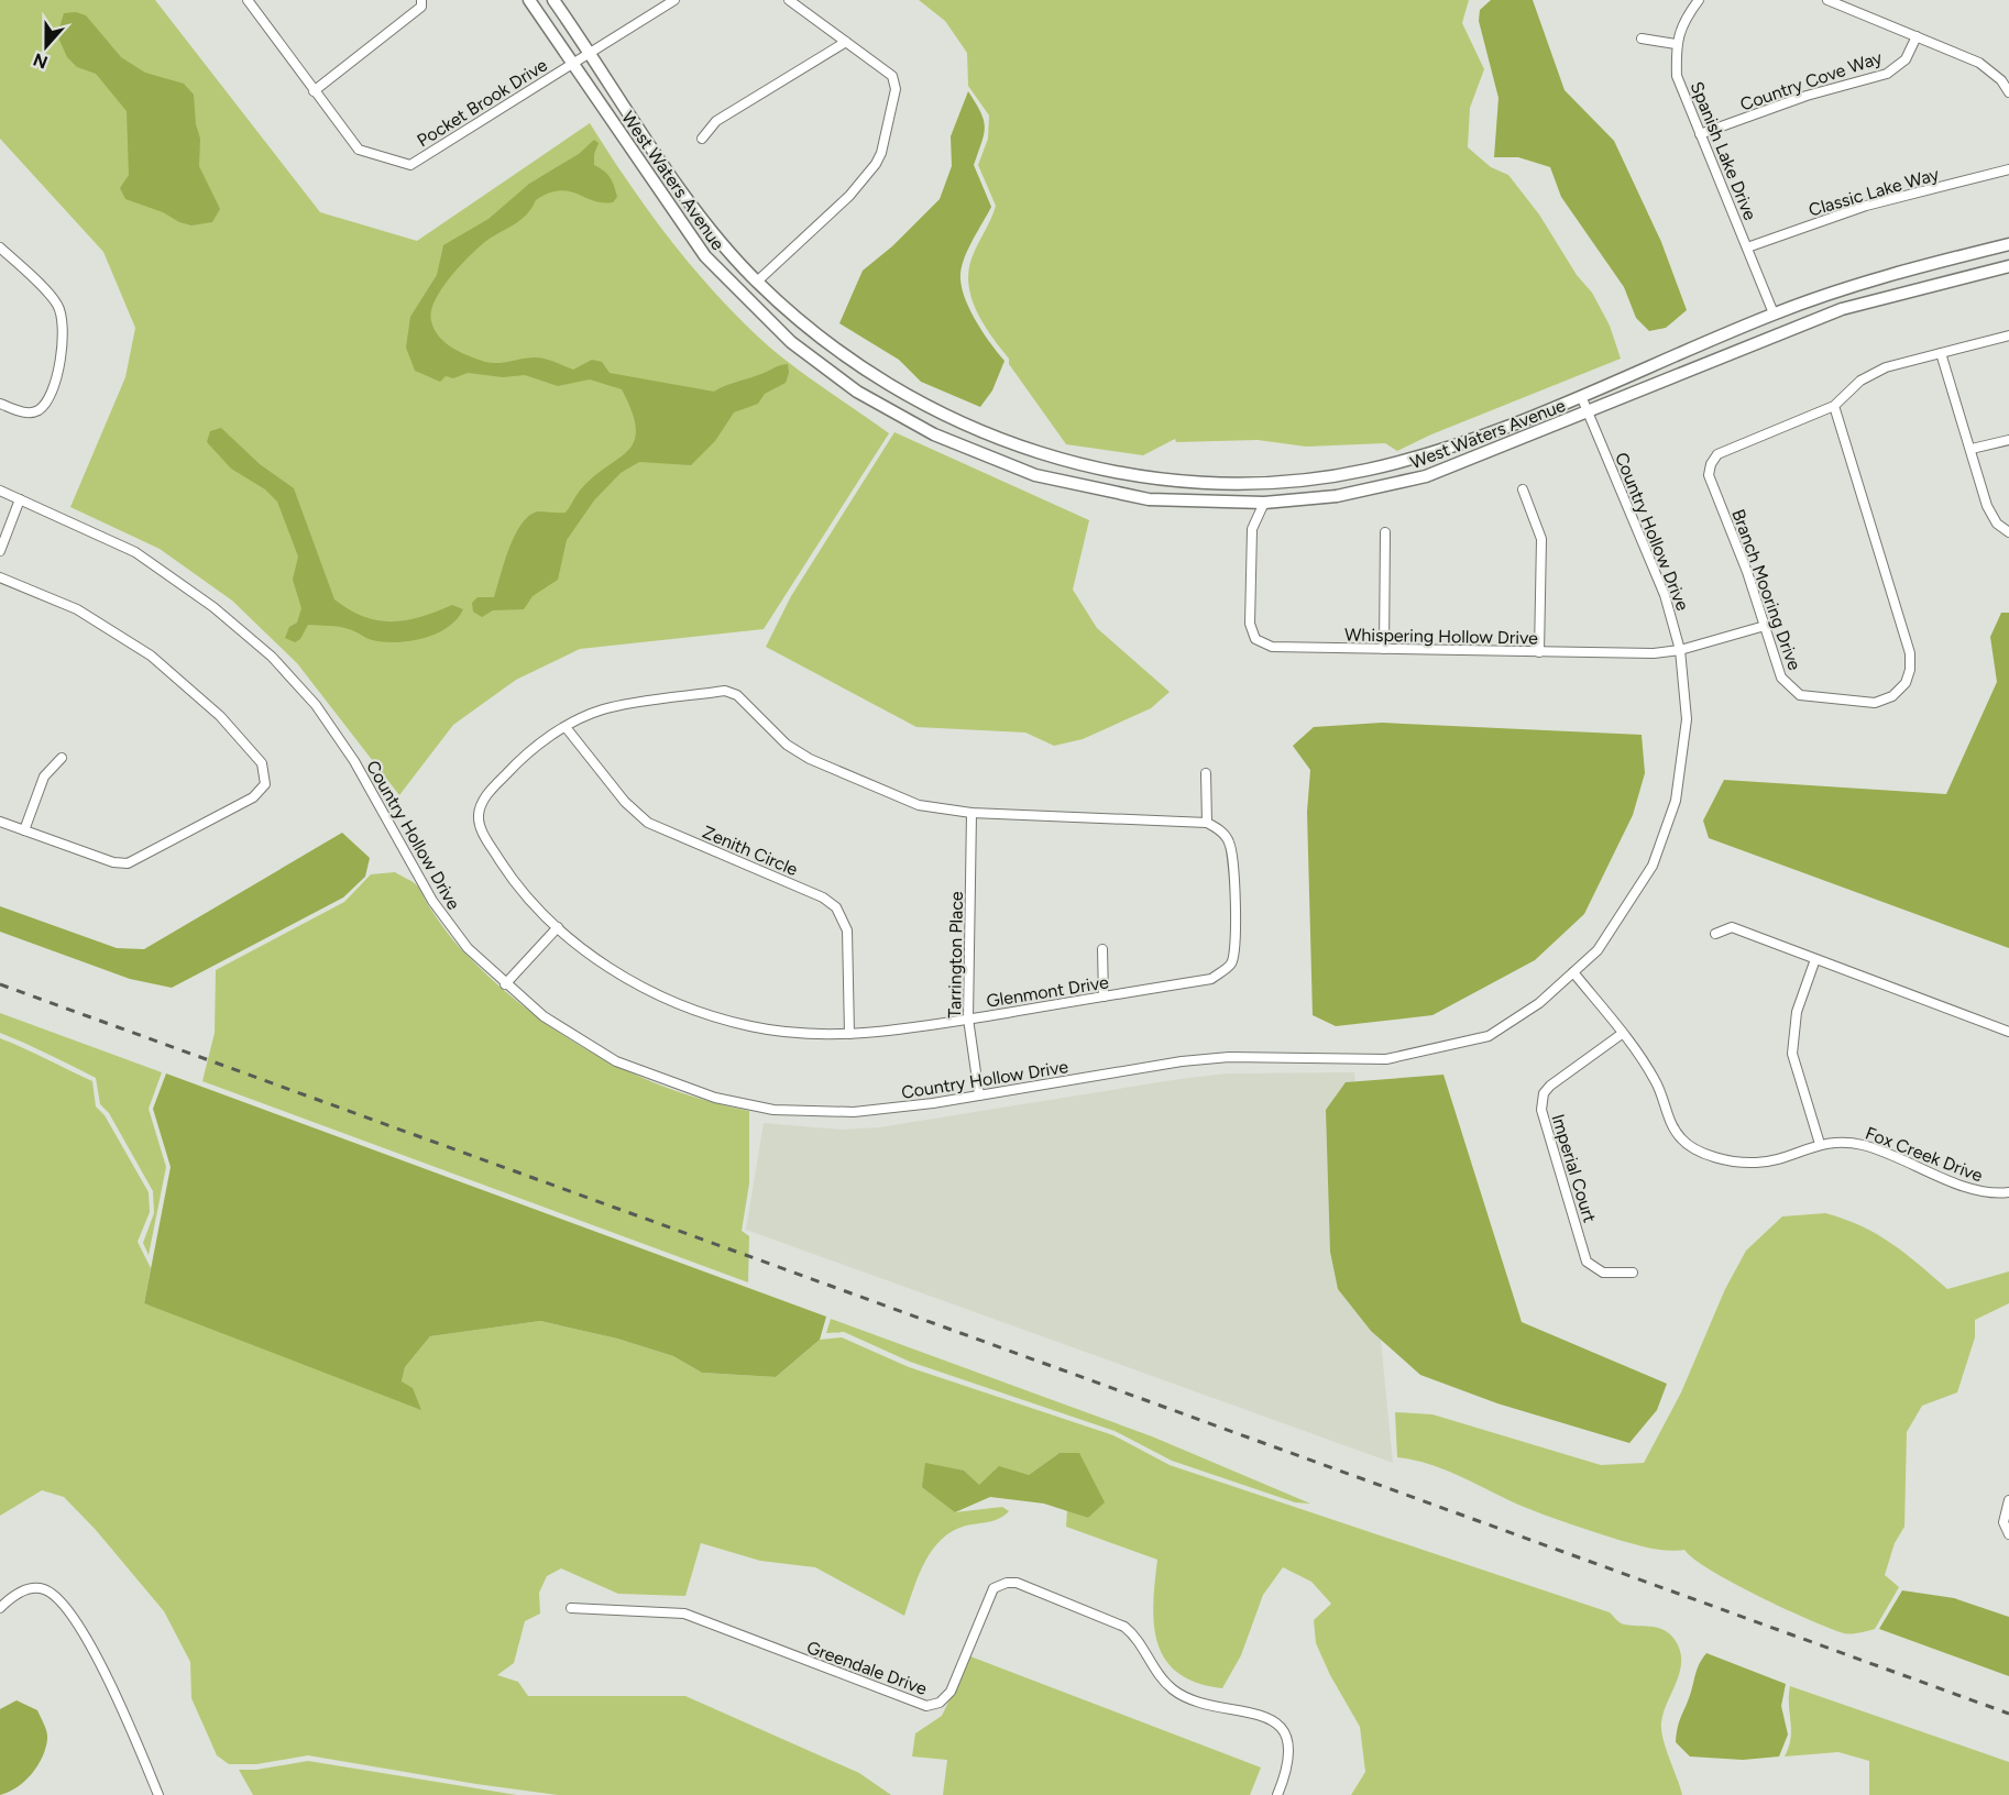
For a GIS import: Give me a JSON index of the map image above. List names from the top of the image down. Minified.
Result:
{"streets":{"street":["Country Cove Way","Pocket Brook Drive","Spanish Lake Drive","West Waters Avenue","Classic Lake Way","Country Hollow Drive","Branch Mooring Drive","Whispering Hollow Drive","Zenith Circle","Tarrington Place","Glenmont Drive","Fox Creek Drive","Imperial Court","Greendale Drive"]},"crossings":[["Country Cove Way","Spanish Lake Drive"],["Pocket Brook Drive","West Waters Avenue"],["Spanish Lake Drive","West Waters Avenue"],["Spanish Lake Drive","Classic Lake Way"],["West Waters Avenue","Country Hollow Drive"],["West Waters Avenue","Whispering Hollow Drive"],["Country Hollow Drive","Whispering Hollow Drive"],["Country Hollow Drive","Tarrington Place"],["Country Hollow Drive","Fox Creek Drive"],["Branch Mooring Drive","Whispering Hollow Drive"],["Zenith Circle","Glenmont Drive"],["Tarrington Place","Glenmont Drive"],["Fox Creek Drive","Imperial Court"]],"north":"bottom"}
